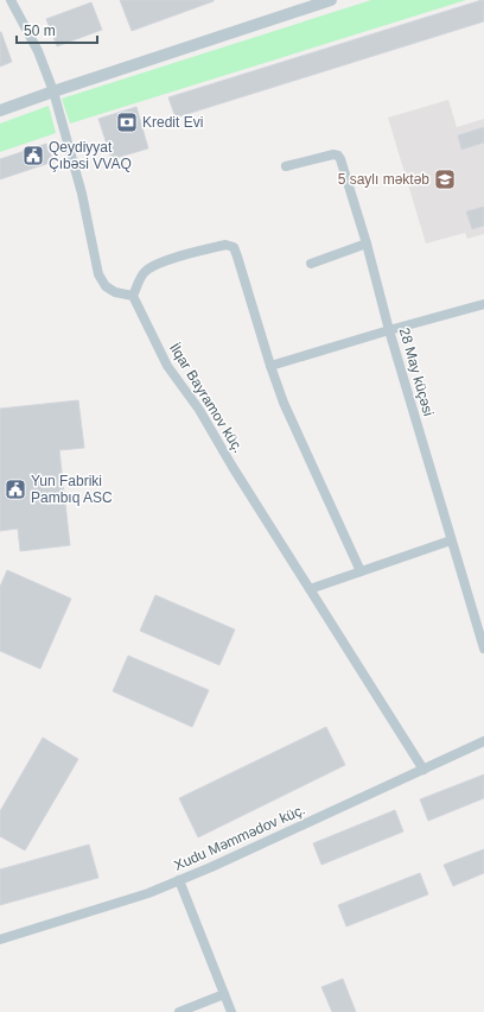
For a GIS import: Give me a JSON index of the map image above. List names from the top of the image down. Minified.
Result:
{"streets":{"street":["28 May küçəsi","İlqar Bayramov küç.","Xudu Məmmədov küç."]},"crossings":[["İlqar Bayramov küç.","Xudu Məmmədov küç."]],"places":{"bank":["Kredit Evi"],"public building":["Qeydiyyat Çıbəsi VVAQ","Yun Fabriki Pambıq ASC"],"school or university":["5 saylı məktəb"]},"scale_bar":"50 m"}
